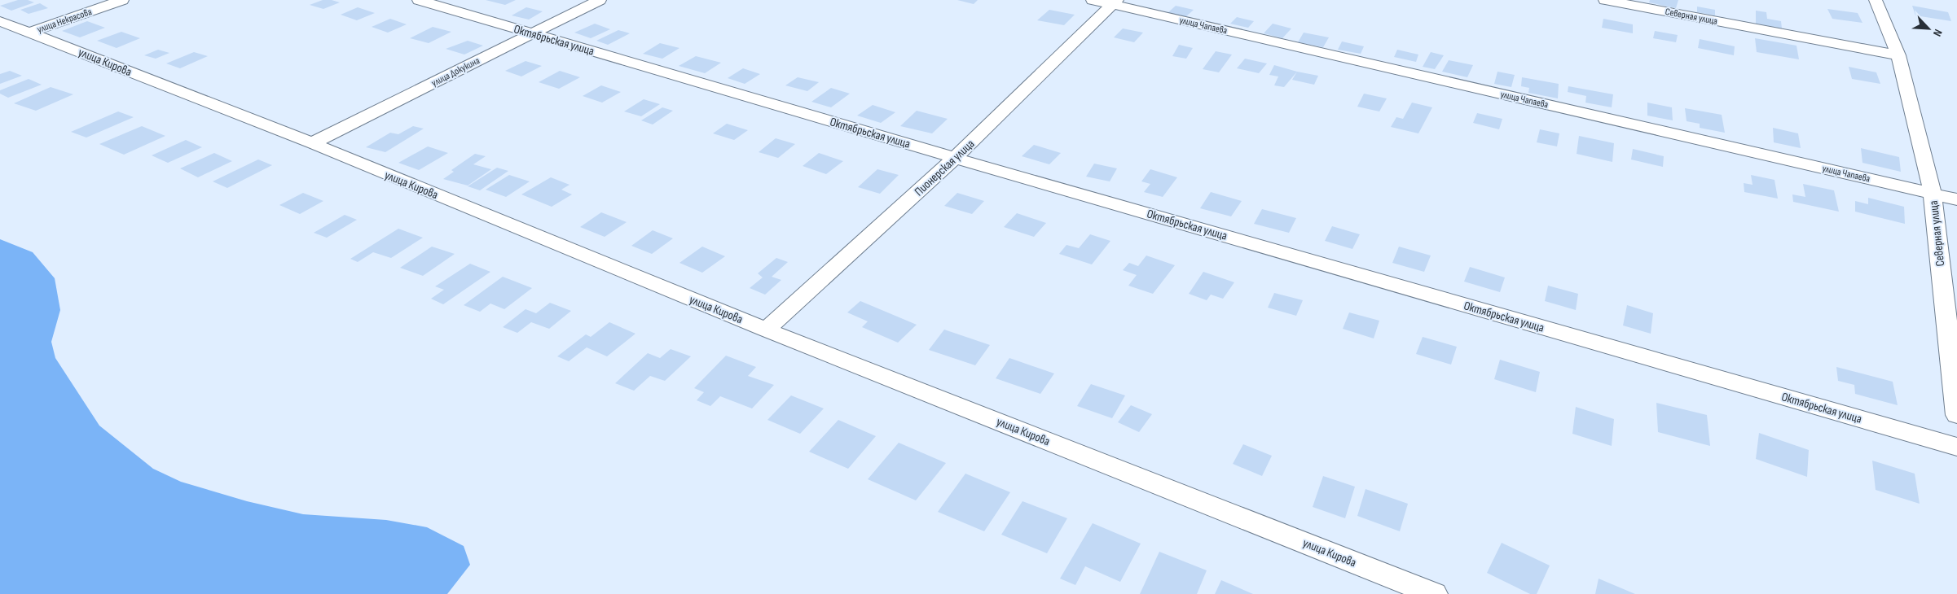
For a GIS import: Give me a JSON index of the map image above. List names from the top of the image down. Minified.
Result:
{"streets":{"street":["Северная улица","улица Некрасова","улица Чапаева","Октябрьская улица","улица Кирова","улица Докукина","Пионерская улица"]},"crossings":[["Северная улица","улица Чапаева"],["улица Некрасова","улица Кирова"],["улица Чапаева","Пионерская улица"],["Октябрьская улица","улица Докукина"],["Октябрьская улица","Пионерская улица"],["улица Кирова","улица Докукина"],["улица Кирова","Пионерская улица"]],"north":"bottom right"}
